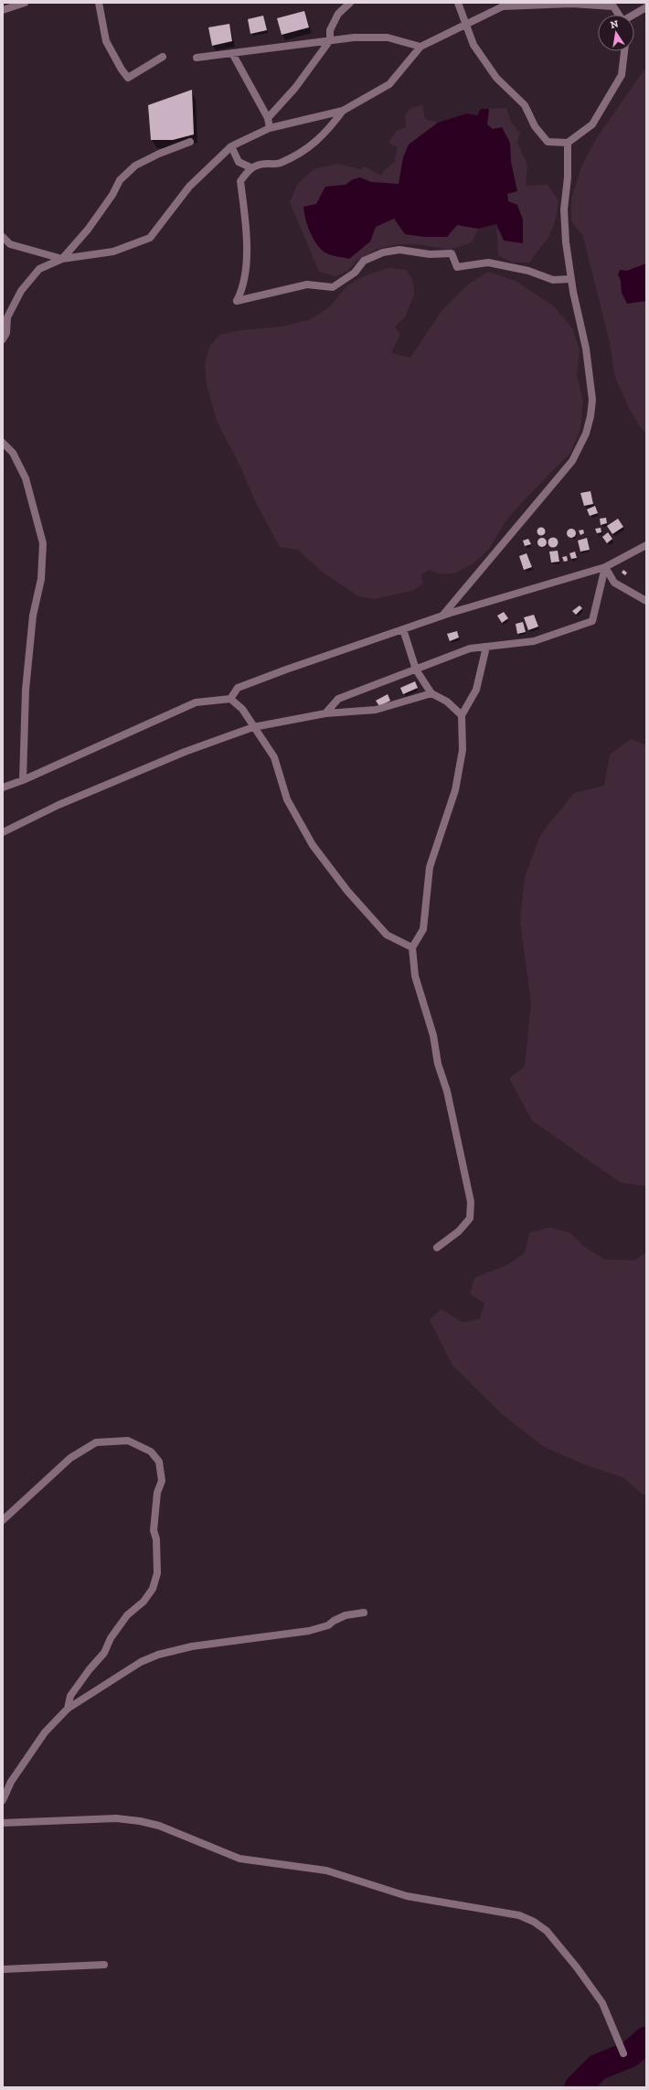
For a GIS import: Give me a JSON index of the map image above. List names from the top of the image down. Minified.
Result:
{"north":"top"}
